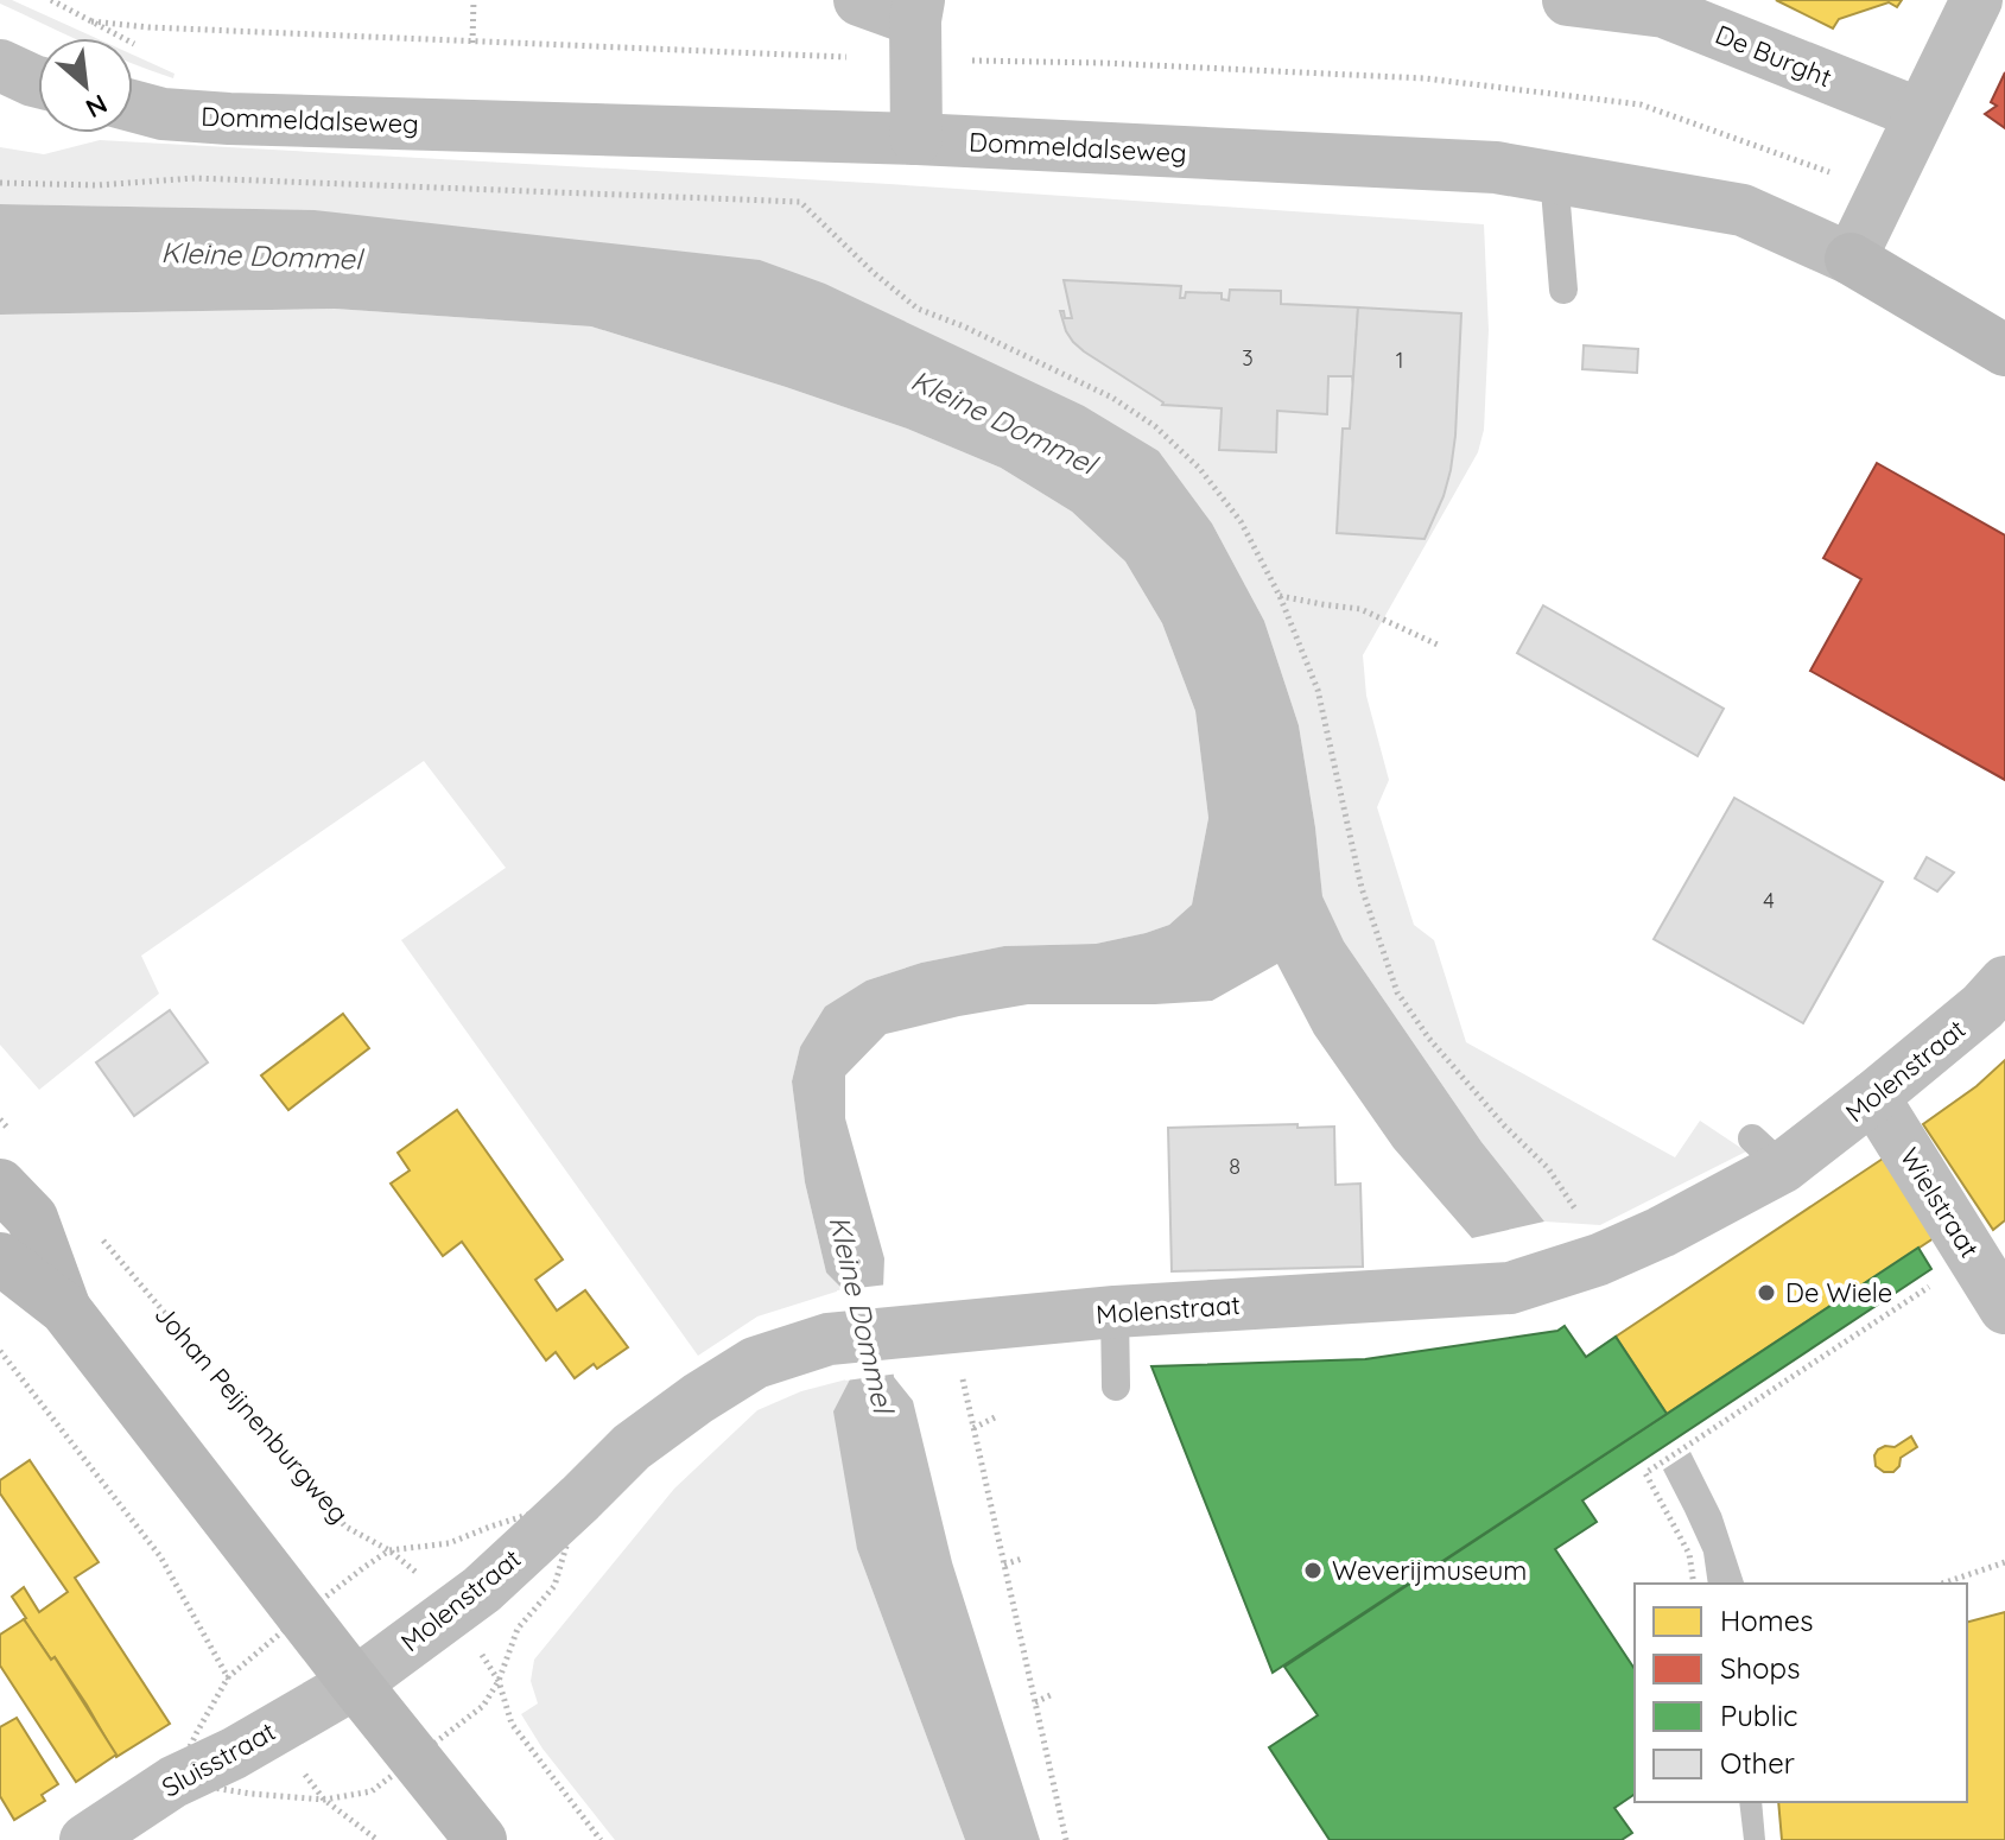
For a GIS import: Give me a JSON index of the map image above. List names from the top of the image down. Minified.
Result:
{"streets":{"main road":["Dommeldalseweg"],"street":["De Burght","Molenstraat","Wielstraat","Sluisstraat"],"path":["Johan Peijnenburgweg"]},"crossings":[["Molenstraat","Wielstraat"],["Molenstraat","Johan Peijnenburgweg"],["Molenstraat","Sluisstraat"]],"water":["Kleine Dommel"],"places":["De Wiele","Weverijmuseum"],"house_numbers":["3","1","4","8"],"legend":["Homes","Shops","Public","Other"],"north":"bottom right"}
